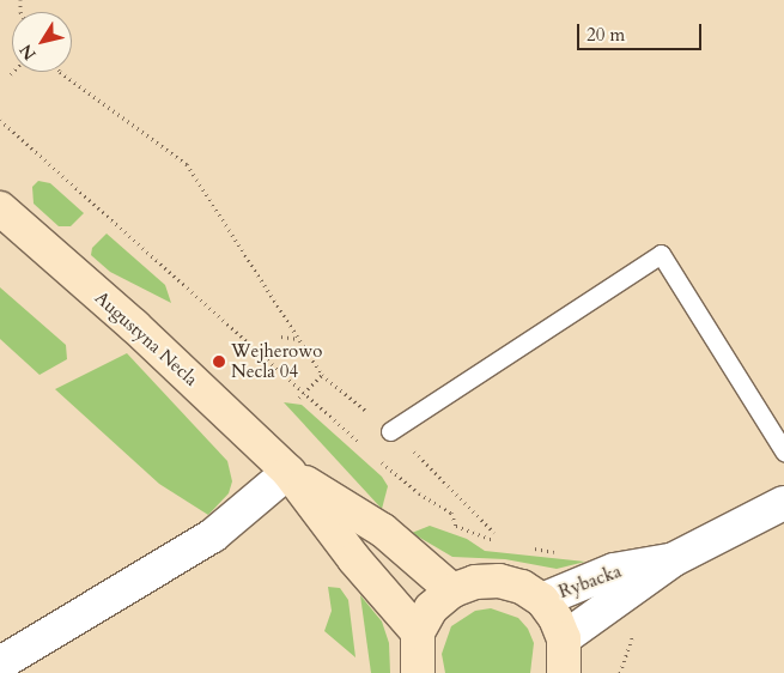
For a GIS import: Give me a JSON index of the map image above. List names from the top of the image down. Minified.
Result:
{"streets":{"main road":["Augustyna Necla"],"street":["Rybacka"]},"places":["Wejherowo Necla 04"],"scale_bar":"20 m","north":"bottom left"}
